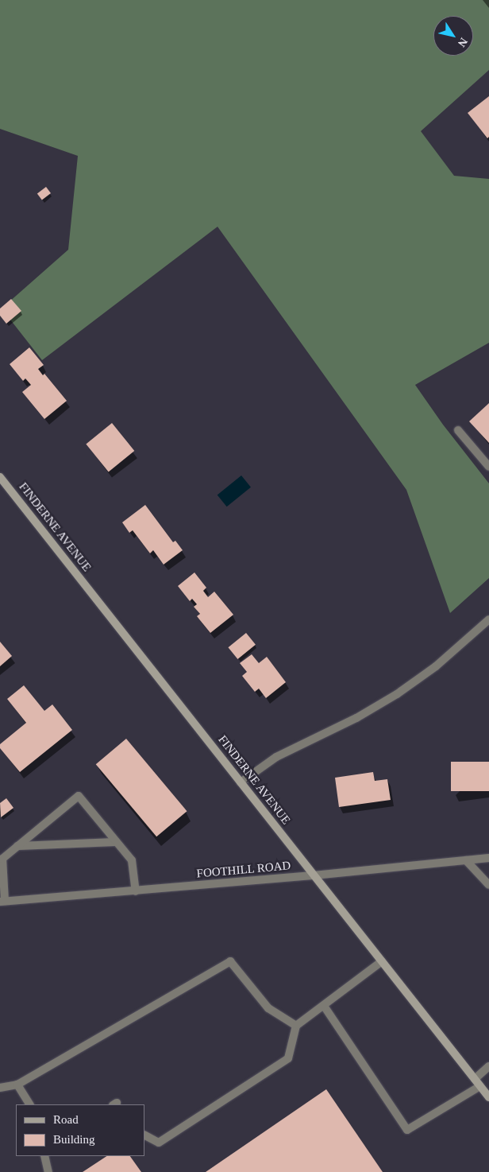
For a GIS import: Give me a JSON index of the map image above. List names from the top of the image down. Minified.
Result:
{"streets":{"main road":["FINDERNE AVENUE"],"street":["FOOTHILL ROAD"]},"crossings":[["FINDERNE AVENUE","FOOTHILL ROAD"]],"legend":["Road","Building"],"north":"bottom right"}
